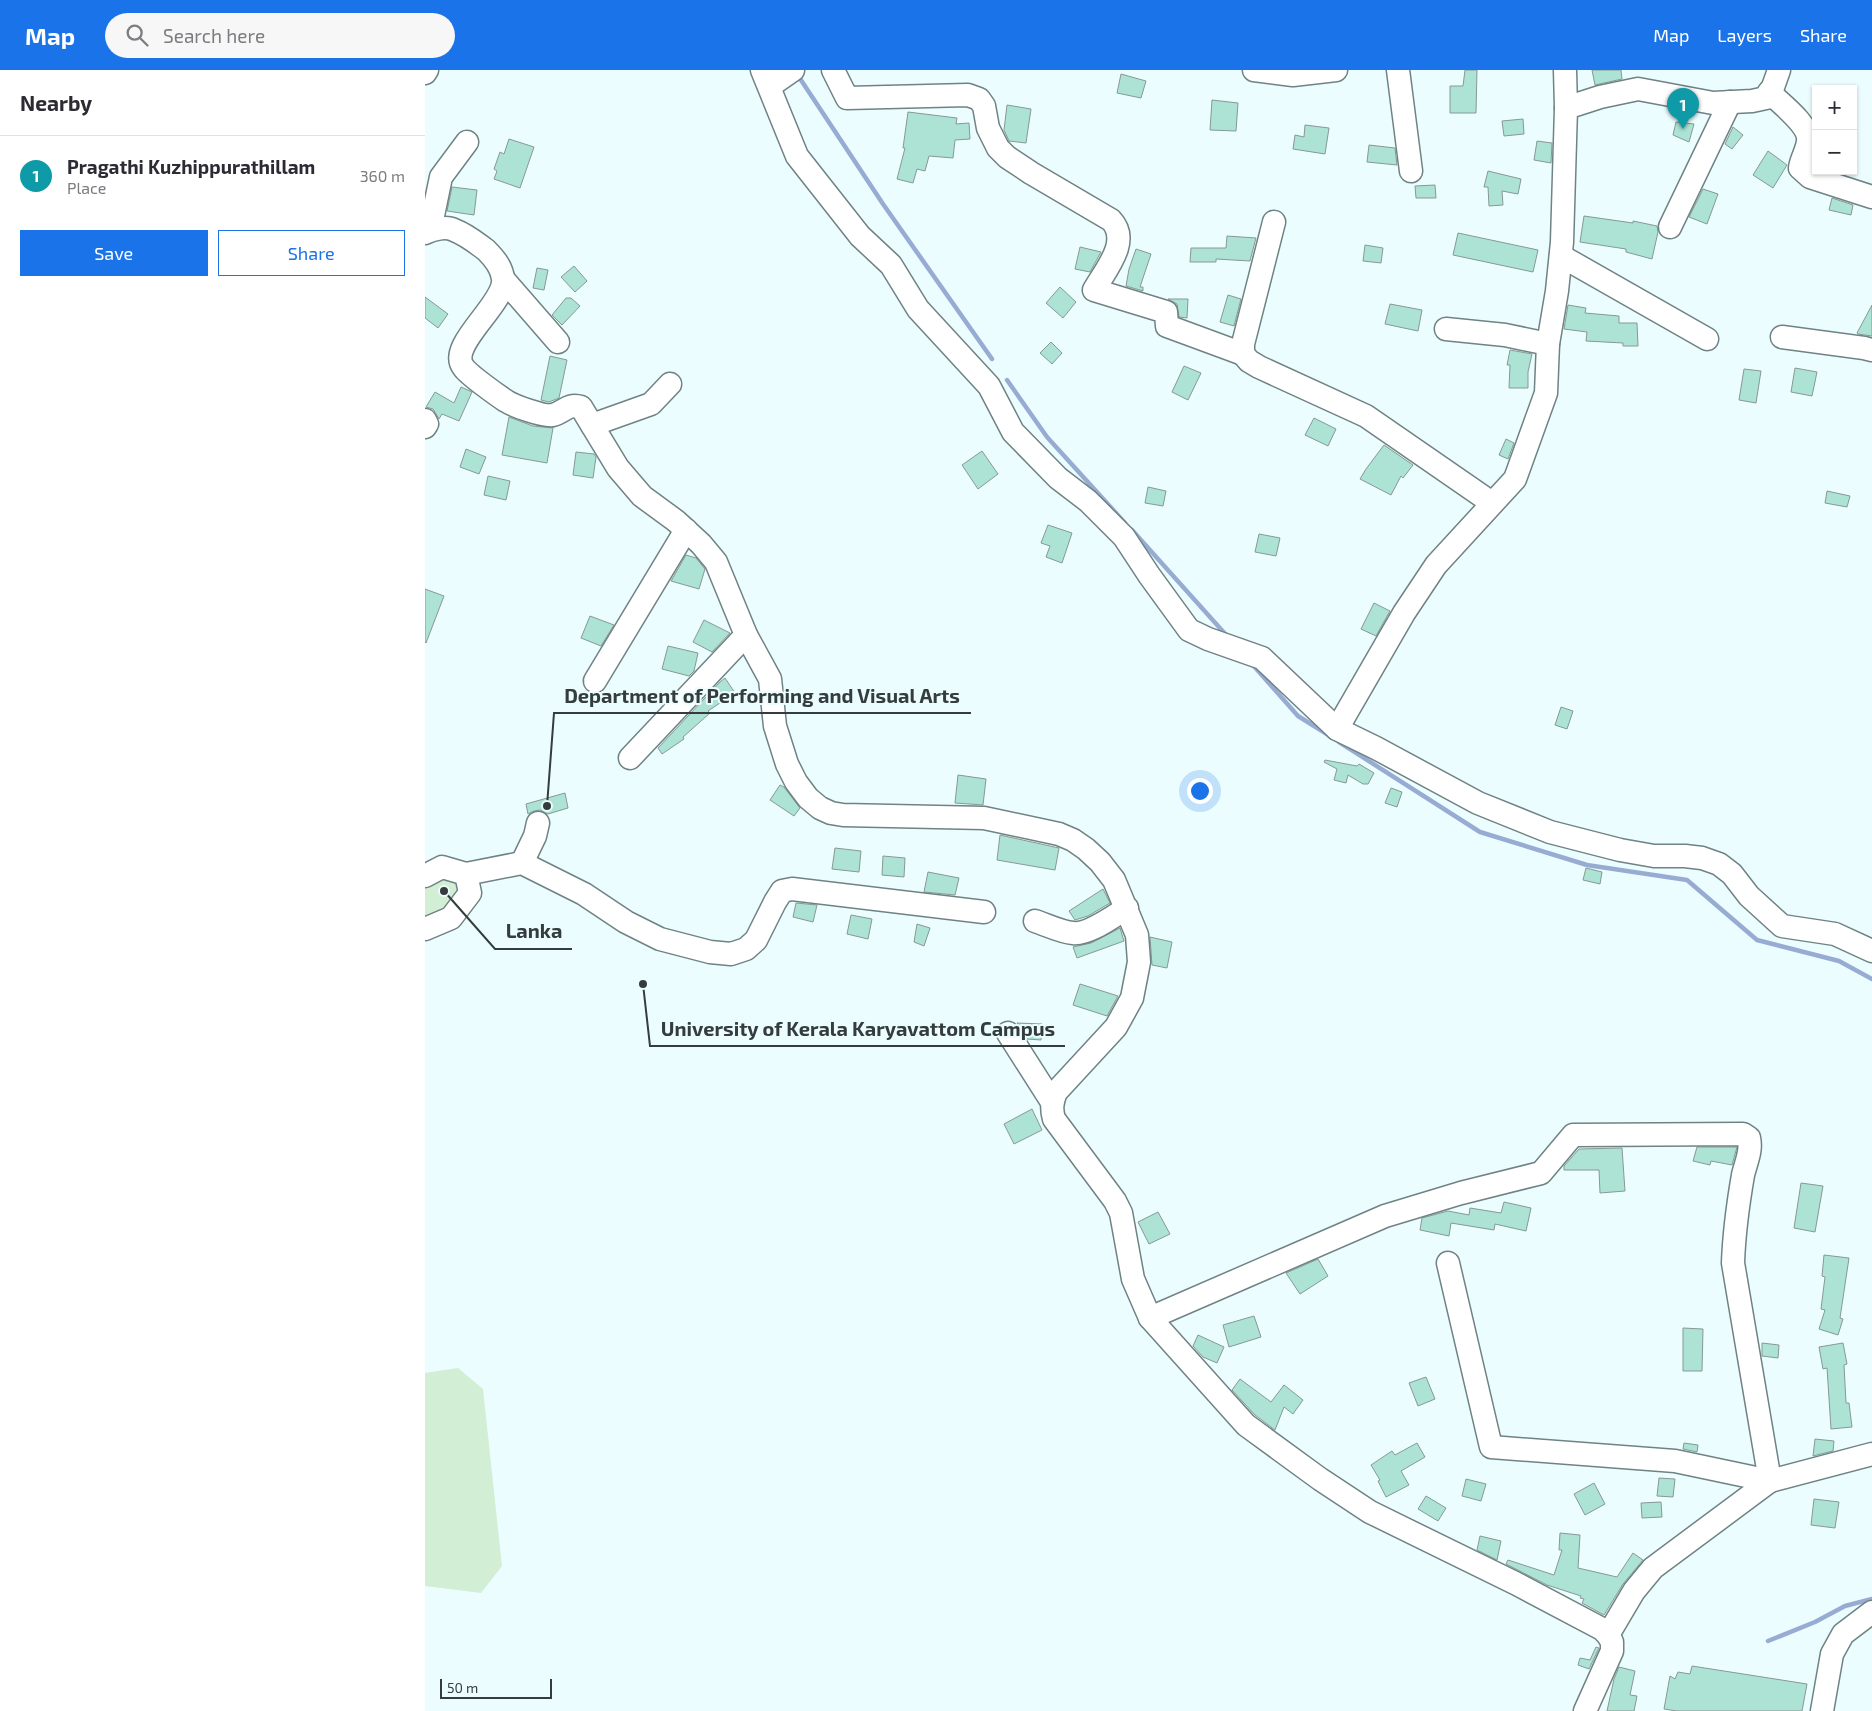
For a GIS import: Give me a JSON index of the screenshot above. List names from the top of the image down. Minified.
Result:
{"places":["Department of Performing and Visual Arts","Lanka","University of Kerala Karyavattom Campus"],"scale_bar":"50 m","page":{"header":"Map","search":"Search here","nav":["Map","Layers","Share"],"heading":"Nearby","map_buttons":["+","−"],"pins":"1","list":[{"mark":"1","name":"Pragathi Kuzhippurathillam","note":"Place","value":"360 m"}],"buttons":["Save","Share"],"scale":"50 m"}}
